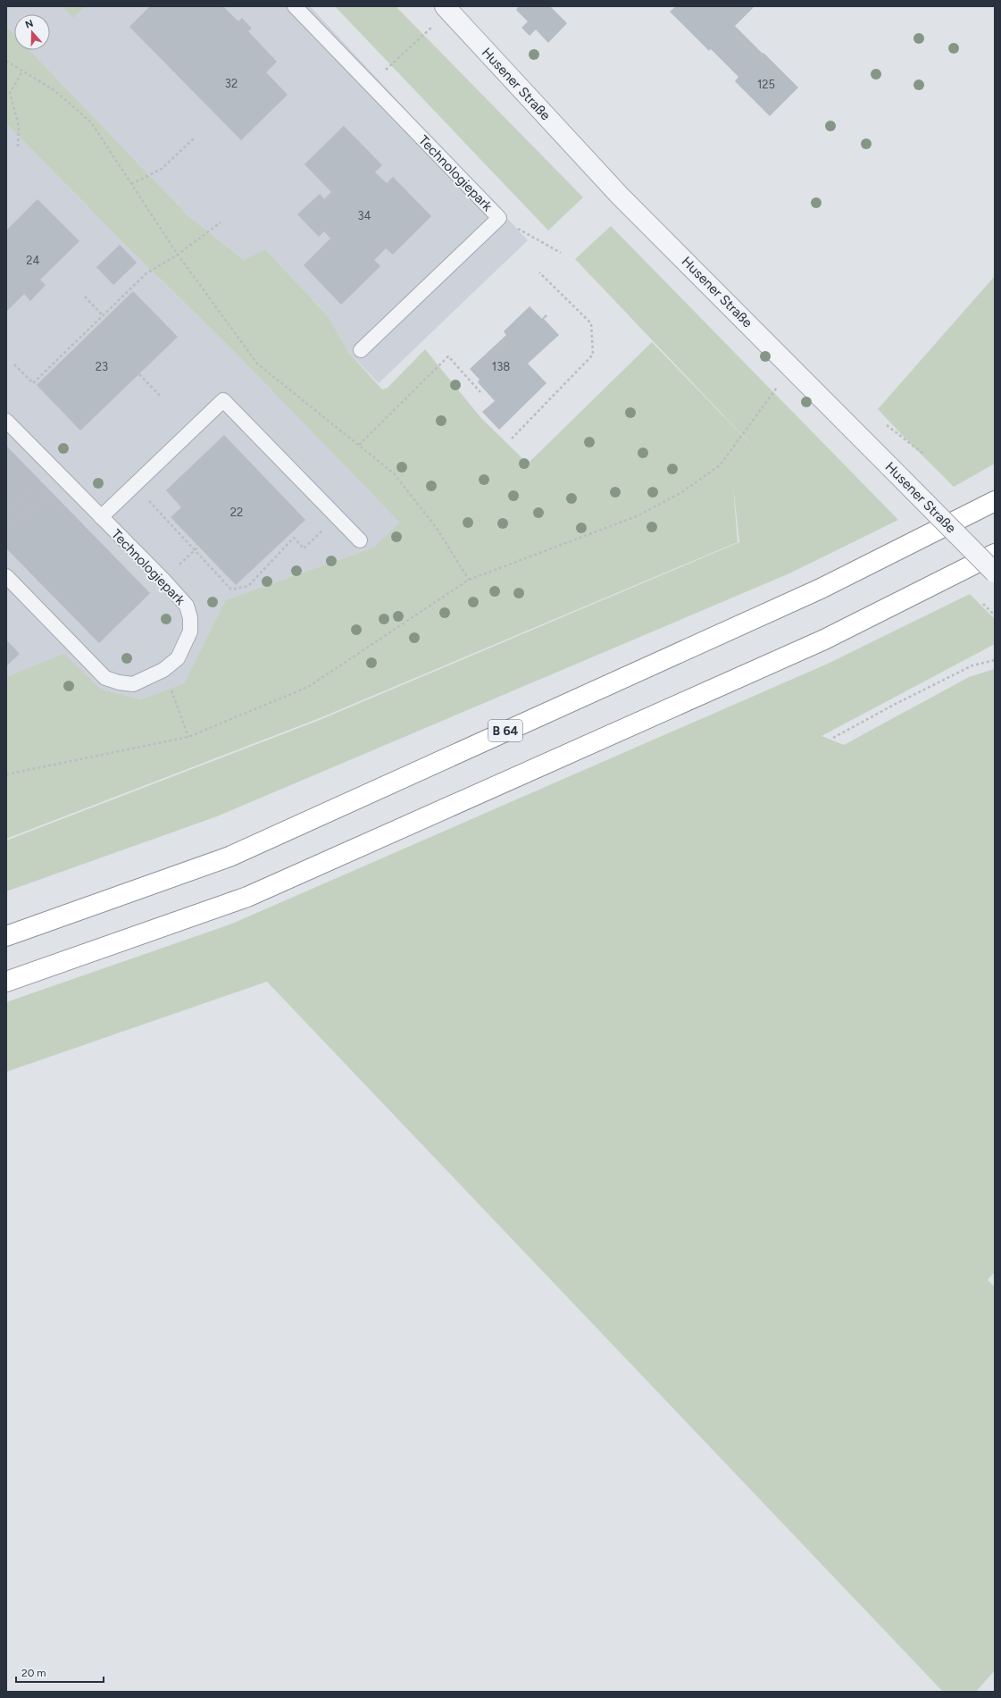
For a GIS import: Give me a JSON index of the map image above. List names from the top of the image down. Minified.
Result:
{"streets":{"highway":["B 64"],"street":["Husener Straße"],"lane":["Technologiepark"]},"house_numbers":["32","125","34","24","23","138","22"],"scale_bar":"20 m","north":"top"}
